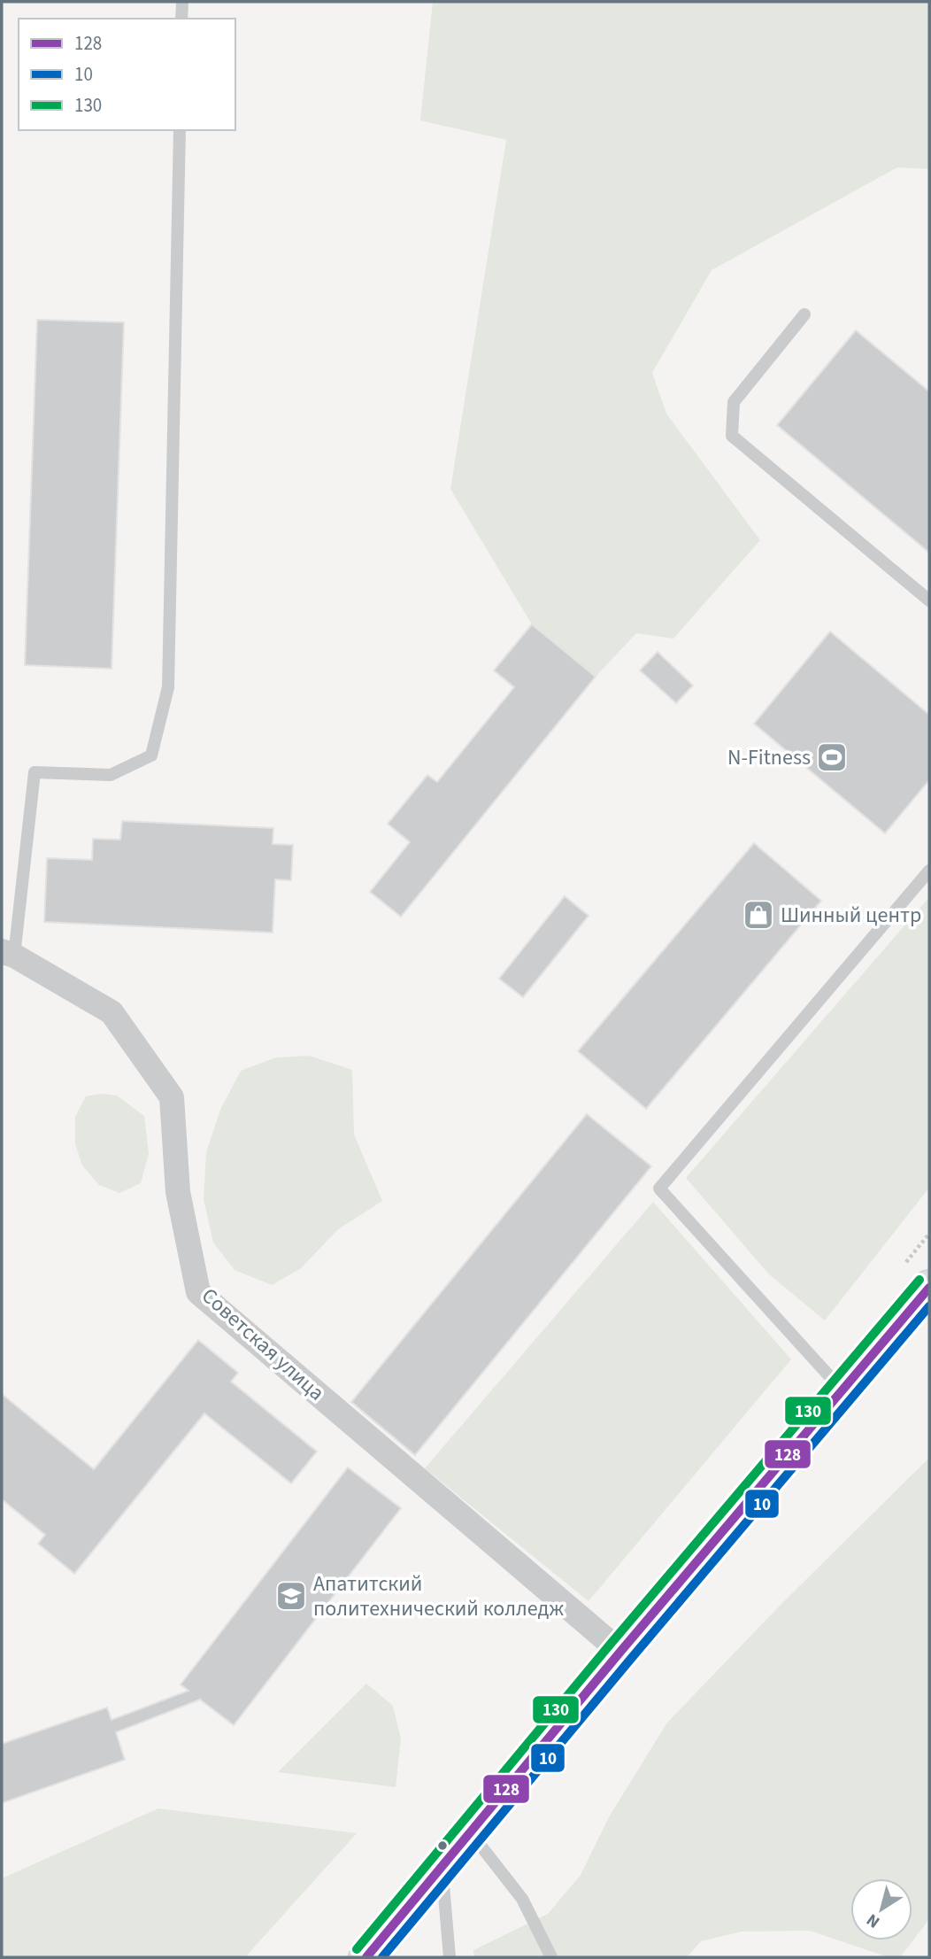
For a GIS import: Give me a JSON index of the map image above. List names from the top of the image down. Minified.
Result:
{"streets":{"street":["Советская улица"]},"places":{"sports":["N-Fitness"],"shop":["Шинный центр"],"school or university":["Апатитский политехнический колледж"]},"lines":["transit line 130","transit line 128","transit line 10"],"legend":["128","10","130"],"north":"bottom left"}
